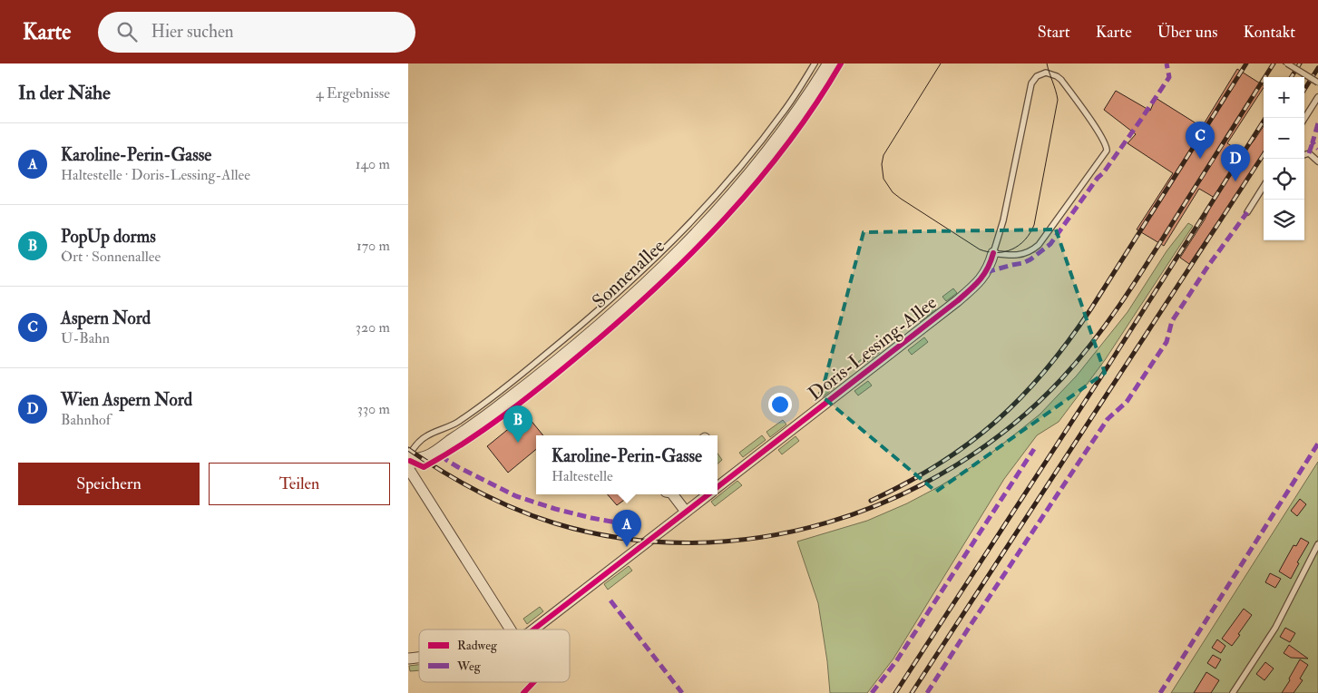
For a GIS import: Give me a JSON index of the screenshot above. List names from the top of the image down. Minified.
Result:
{"streets":{"street":["Sonnenallee","Doris-Lessing-Allee"]},"legend":["Radweg","Weg"],"page":{"header":"Karte","search":"Hier suchen","nav":["Start","Karte","Über uns","Kontakt"],"heading":["In der Nähe","4 Ergebnisse"],"map_buttons":["+","−"],"pins":["C","D","B","A"],"list":[{"mark":"A","name":"Karoline-Perin-Gasse","note":"Haltestelle · Doris-Lessing-Allee","value":"140 m"},{"mark":"B","name":"PopUp dorms","note":"Ort · Sonnenallee","value":"170 m"},{"mark":"C","name":"Aspern Nord","note":"U-Bahn","value":"320 m"},{"mark":"D","name":"Wien Aspern Nord","note":"Bahnhof","value":"330 m"}],"popup":["Karoline-Perin-Gasse","Haltestelle"],"buttons":["Speichern","Teilen"]}}
